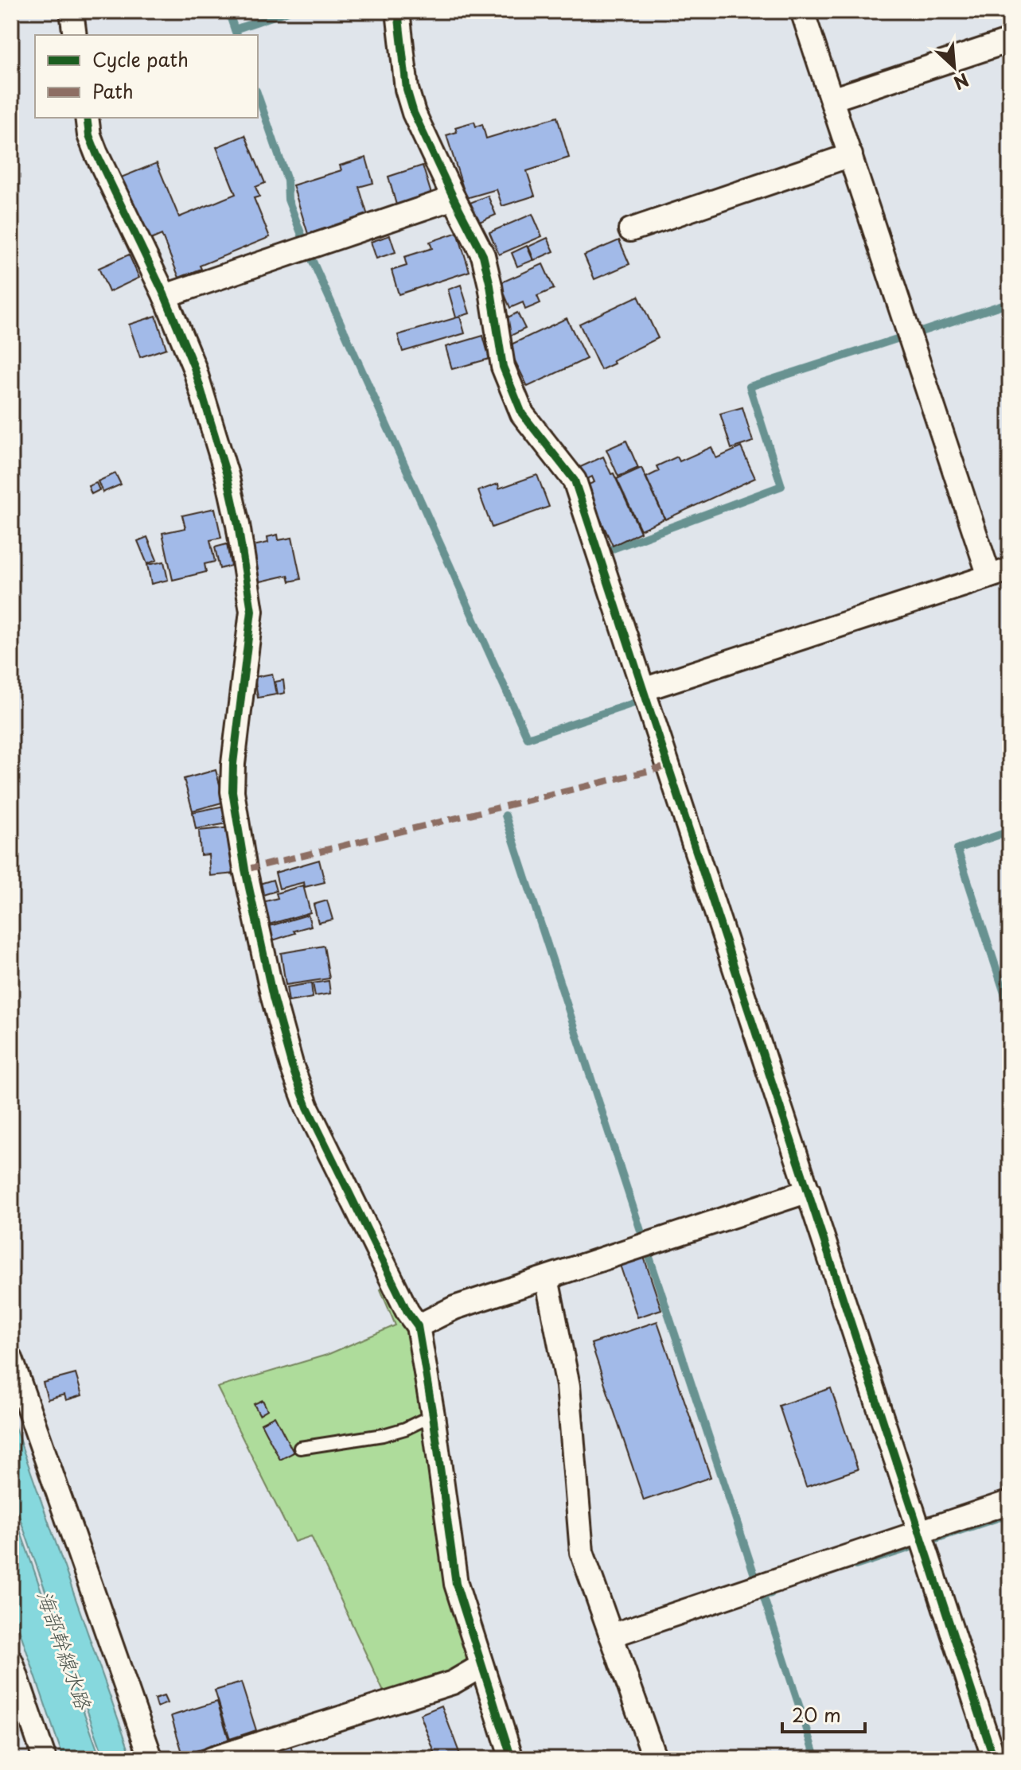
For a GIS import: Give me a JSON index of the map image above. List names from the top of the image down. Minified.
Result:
{"water":["海部幹線水路"],"legend":["Cycle path","Path"],"scale_bar":"20 m","north":"bottom right"}
